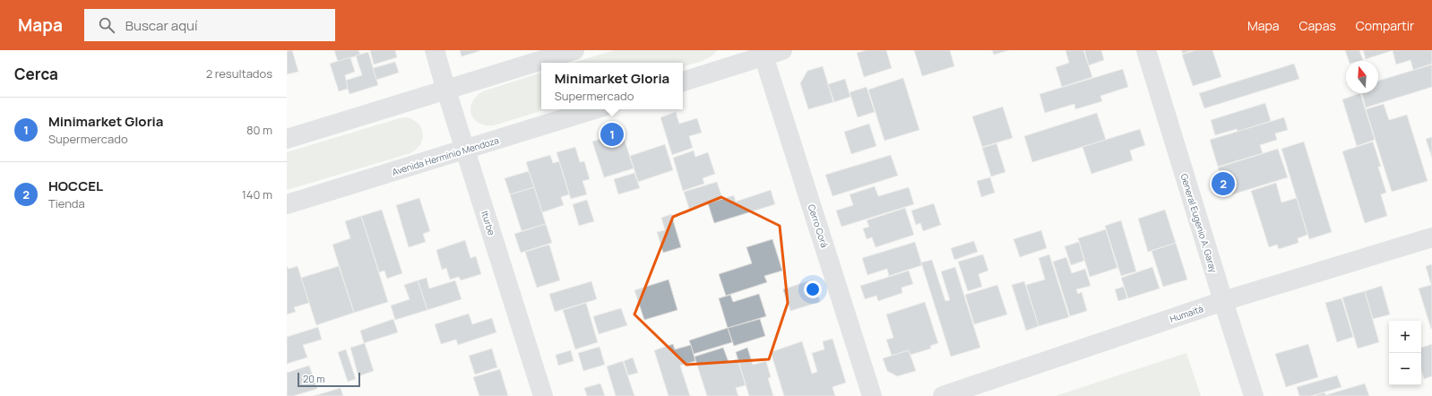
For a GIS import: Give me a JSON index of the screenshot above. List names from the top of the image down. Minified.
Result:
{"streets":{"street":["Avenida Herminio Mendoza","Iturbe","General Eugenio A. Garay","Cerro Corá","Humaitá"]},"crossings":[["Avenida Herminio Mendoza","Iturbe"],["General Eugenio A. Garay","Humaitá"]],"scale_bar":"20 m","north":"top","page":{"header":"Mapa","search":"Buscar aquí","nav":["Mapa","Capas","Compartir"],"heading":["Cerca","2 resultados"],"popup":["Minimarket Gloria","Supermercado"],"list":[{"mark":"1","name":"Minimarket Gloria","note":"Supermercado","value":"80 m"},{"mark":"2","name":"HOCCEL","note":"Tienda","value":"140 m"}],"pins":["1","2"],"map_buttons":["+","−"],"scale":"20 m"}}
